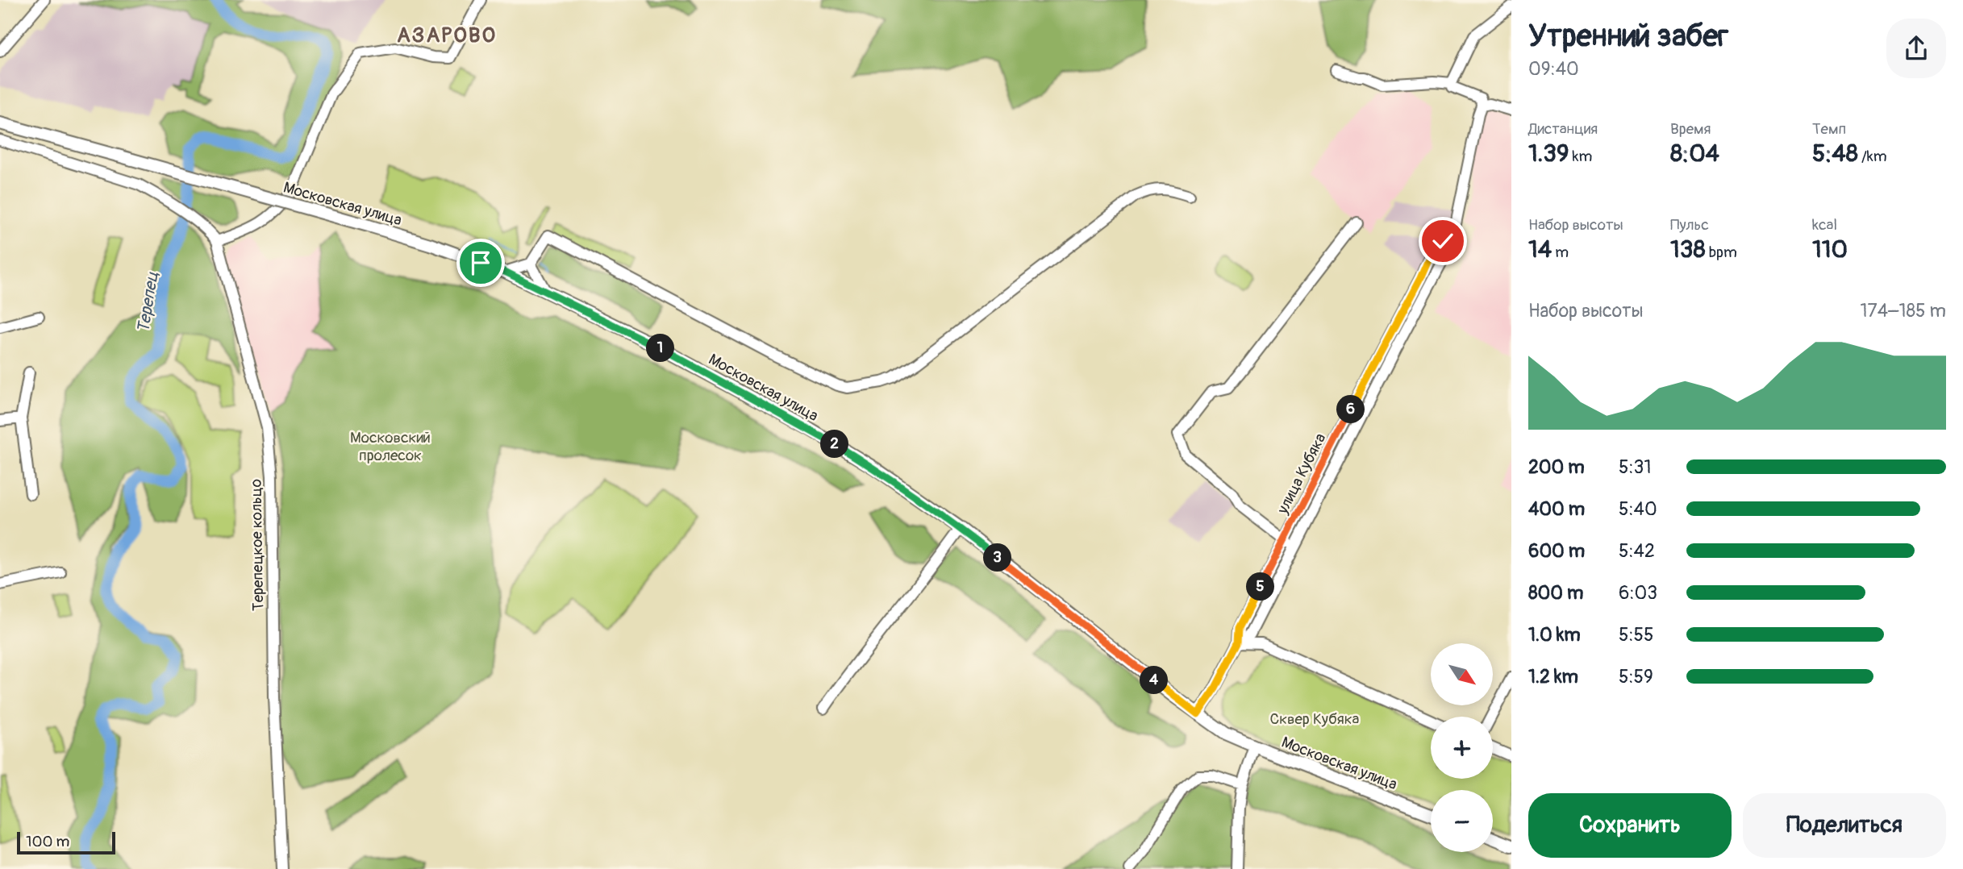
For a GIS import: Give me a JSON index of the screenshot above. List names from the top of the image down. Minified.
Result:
{"streets":{"main road":["Московская улица"],"street":["улица Кубяка","Терепецкое кольцо"]},"crossings":[["Московская улица","улица Кубяка"]],"districts":["АЗАРОВО"],"water":["Терепец"],"parks":["Московский пролесок","Сквер Кубяка"],"scale_bar":"100 m","north":"bottom right","page":{"heading":["Утренний забег","09:40"],"stats":[["Дистанция","1.39 km"],["Время","8:04"],["Темп","5:48 /km"],["Набор высоты","14 m"],["Пульс","138 bpm"],["kcal","110"]],"chart":["Набор высоты","174–185 m"],"pins":["1","6","2","3","5","4"],"list":[{"name":"200 m","note":"5:31"},{"name":"400 m","note":"5:40"},{"name":"600 m","note":"5:42"},{"name":"800 m","note":"6:03"},{"name":"1.0 km","note":"5:55"},{"name":"1.2 km","note":"5:59"}],"map_buttons":["+","−"],"buttons":["Сохранить","Поделиться"],"scale":"100 m"}}
